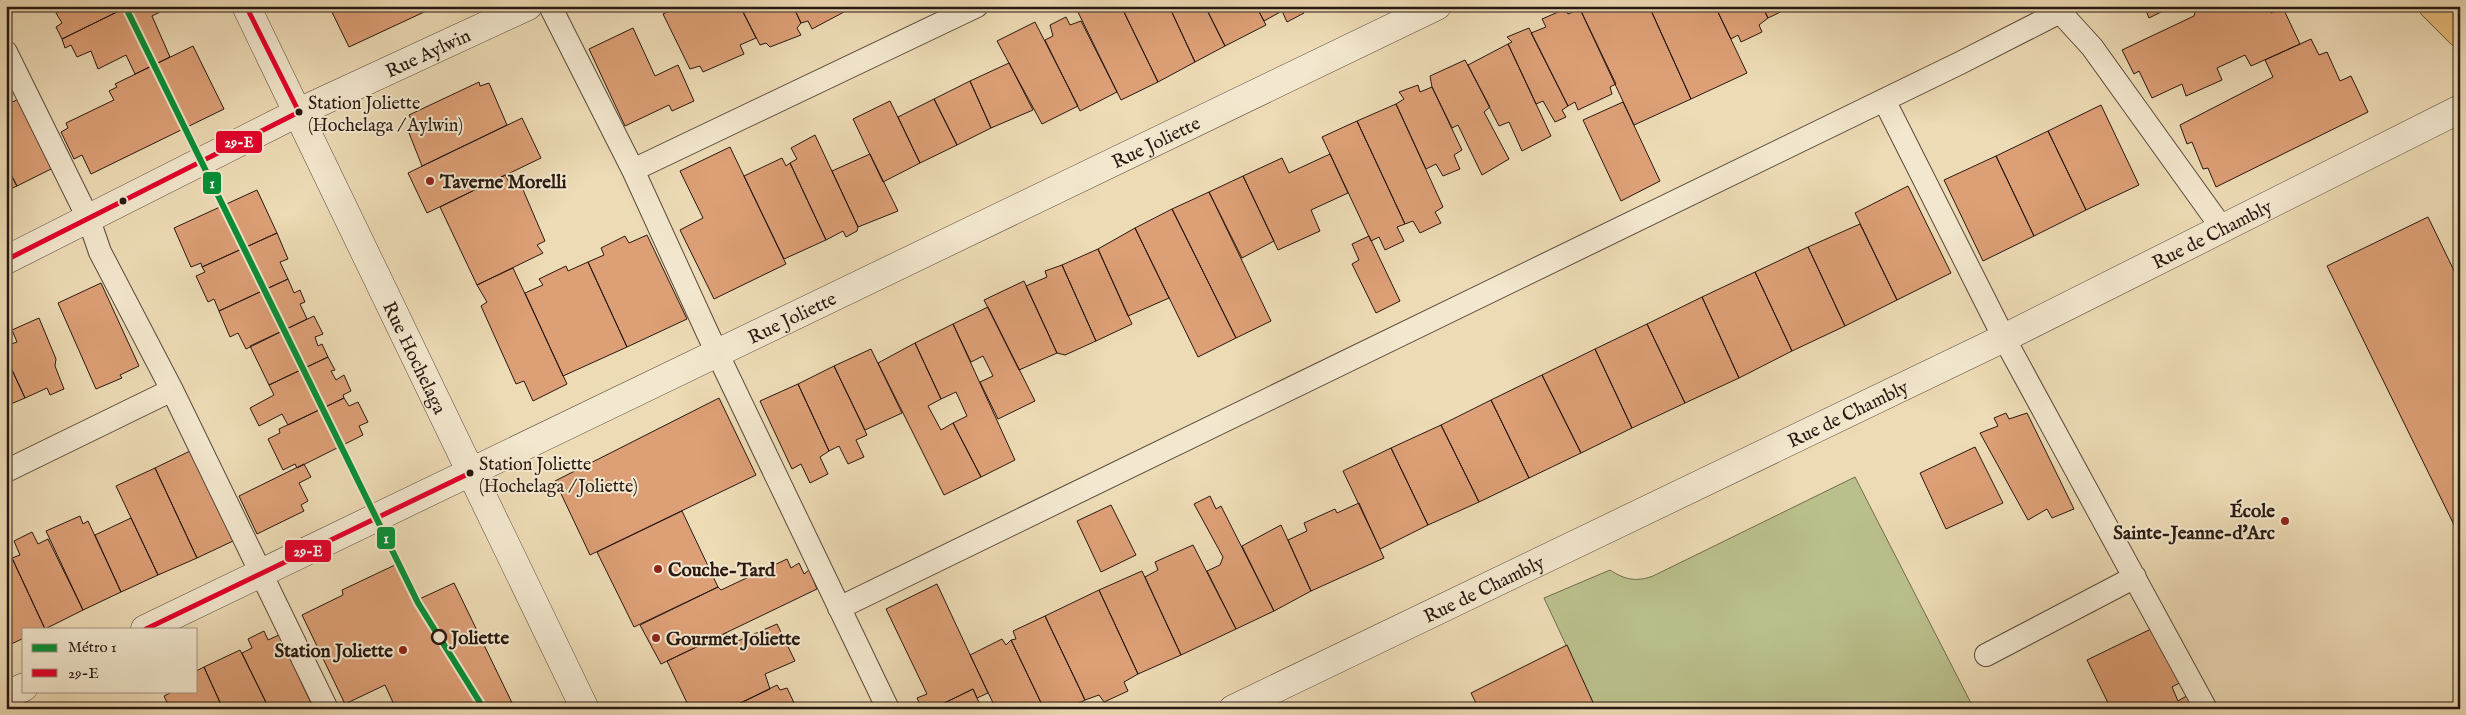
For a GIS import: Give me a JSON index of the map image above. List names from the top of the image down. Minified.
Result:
{"streets":{"street":["Rue Aylwin","Rue Joliette","Rue de Chambly","Rue Hochelaga"]},"crossings":[["Rue Aylwin","Rue Hochelaga"],["Rue Joliette","Rue Hochelaga"]],"places":["Station Joliette (Hochelaga / Aylwin)","Taverne Morelli","Station Joliette (Hochelaga / Joliette)","École Sainte-Jeanne-d'Arc","Couche-Tard","Joliette","Gourmet Joliette","Station Joliette"],"lines":["metro line 1","transit line 29-E"],"legend":["Métro 1","29-E"]}
